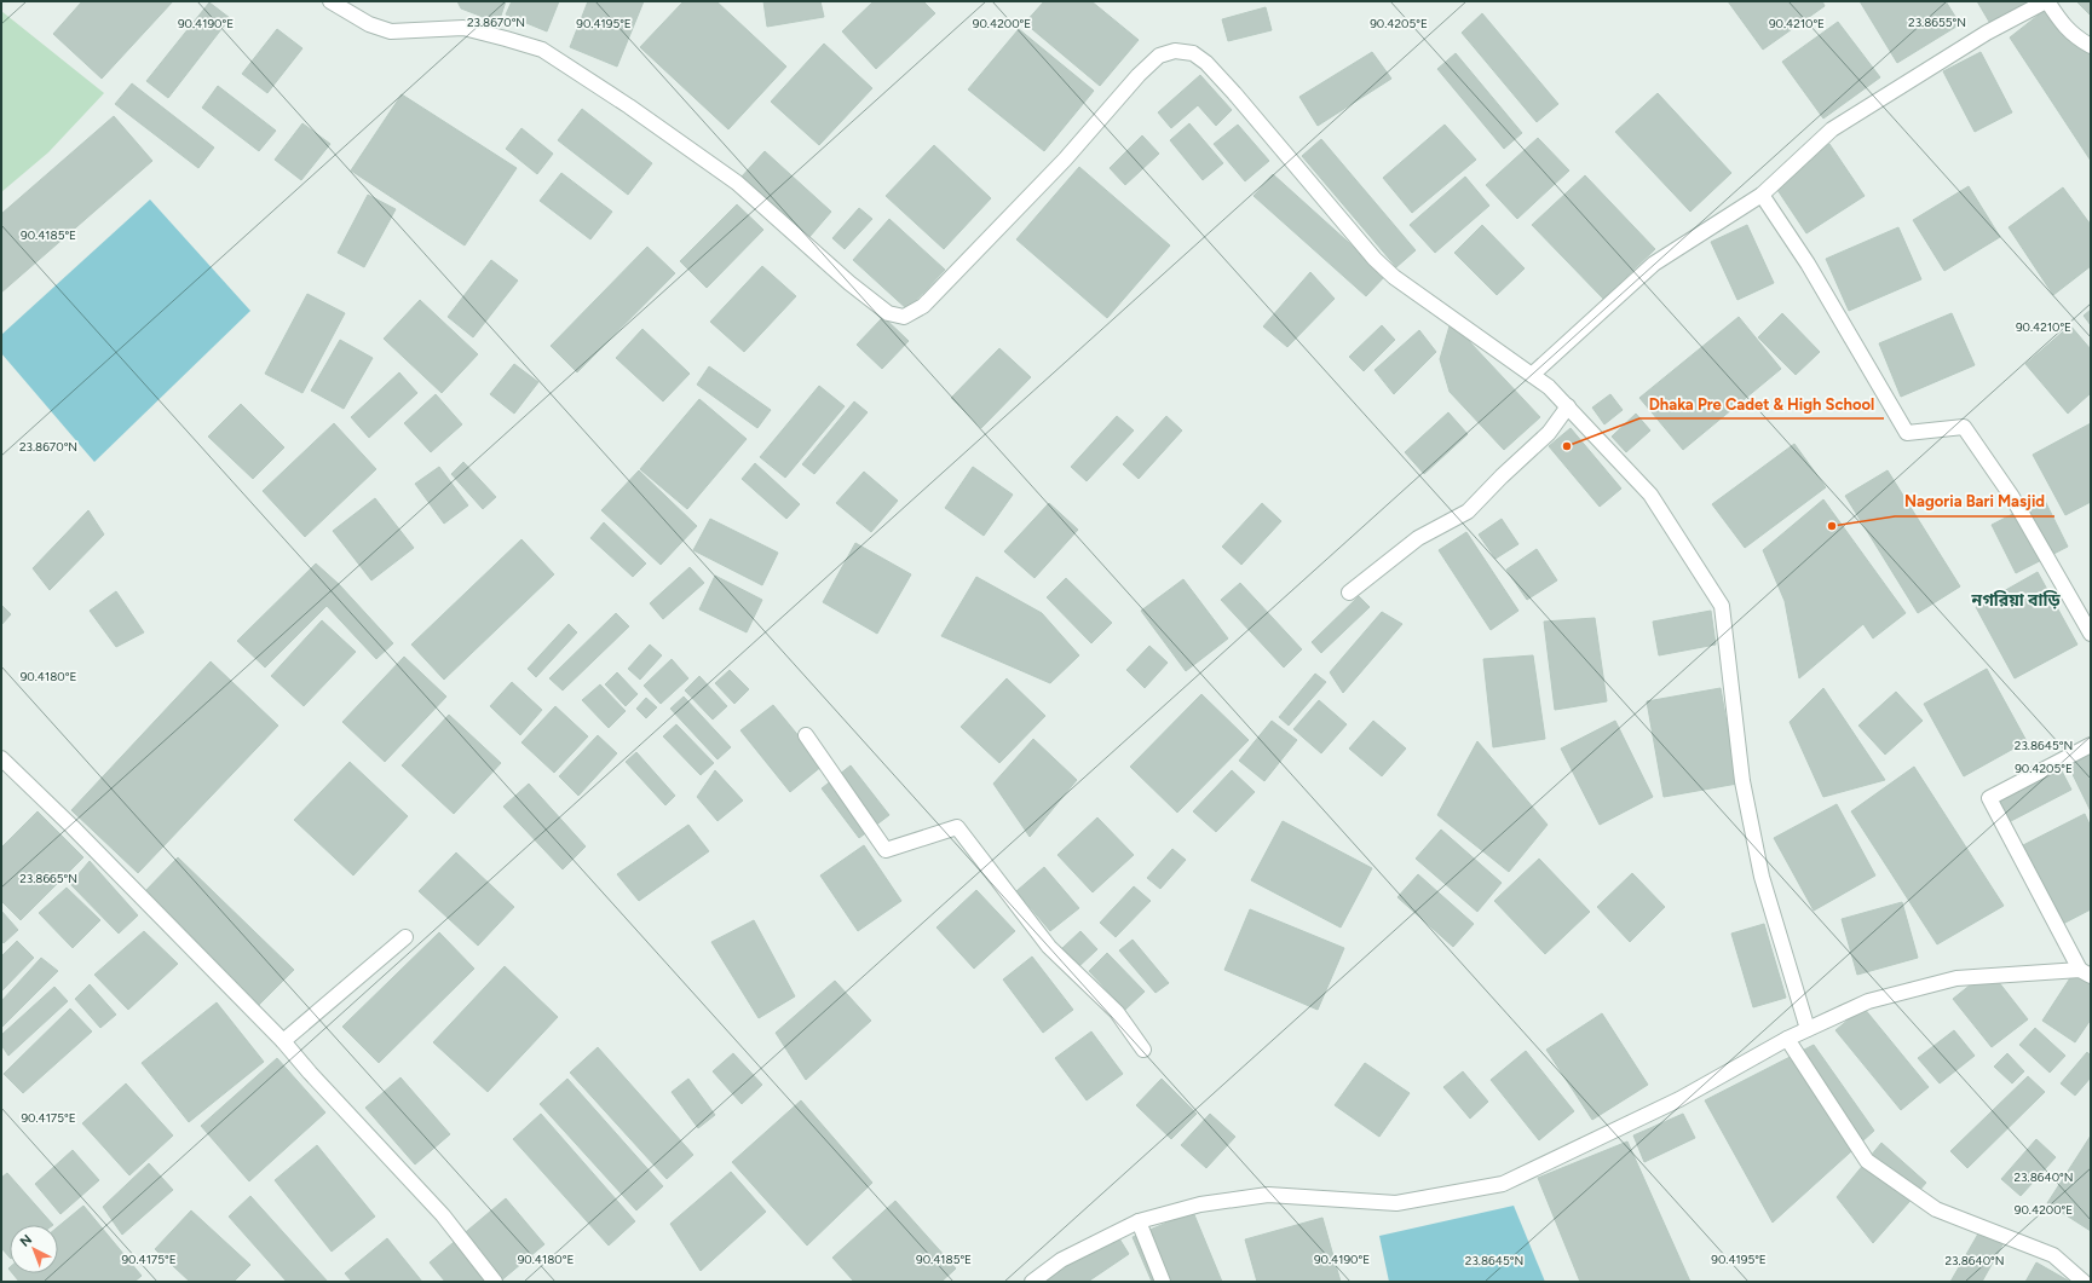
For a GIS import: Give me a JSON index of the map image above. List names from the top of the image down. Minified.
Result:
{"districts":["নগরিয়া বাড়ি"],"places":["Dhaka Pre Cadet & High School","Nagoria Bari Masjid"],"north":"top left","coordinates":["23.8670°N","23.8655°N","90.4190°E","90.4195°E","90.4200°E","90.4205°E","90.4210°E","90.4185°E","90.4180°E","23.8645°N","23.8665°N","90.4175°E","23.8640°N"]}
